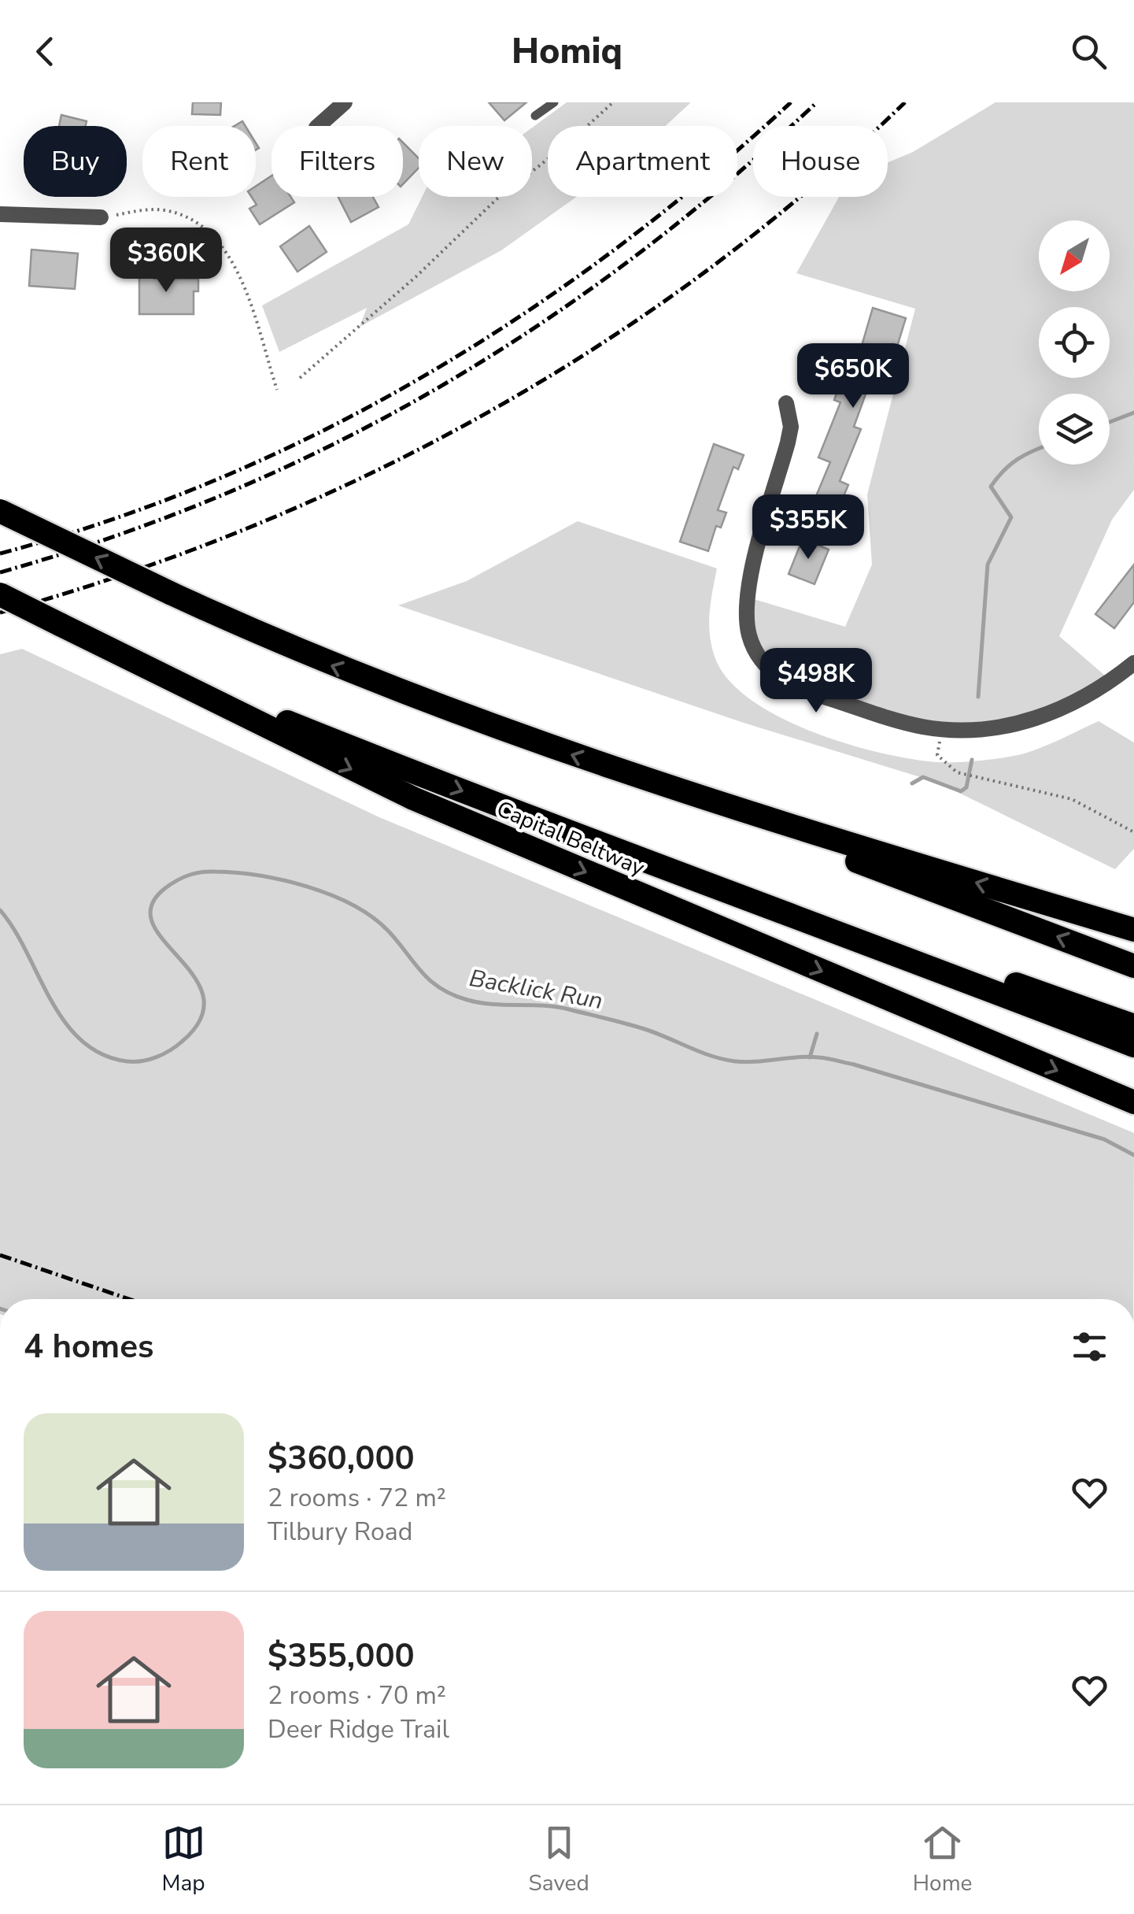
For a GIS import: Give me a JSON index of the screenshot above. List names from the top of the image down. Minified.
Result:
{"streets":{"highway":["Capital Beltway"]},"water":["Backlick Run"],"north":"bottom left","page":{"header":"Homiq","chip":["Buy","Rent","Filters","New","Apartment","House"],"price":["$360K","$650K","$355K","$498K"],"heading":"4 homes","list":[{"name":"$360,000","note":"2 rooms · 72 m² · Tilbury Road"},{"name":"$355,000","note":"2 rooms · 70 m² · Deer Ridge Trail"}],"tabs":["Map","Saved","Home"]}}
